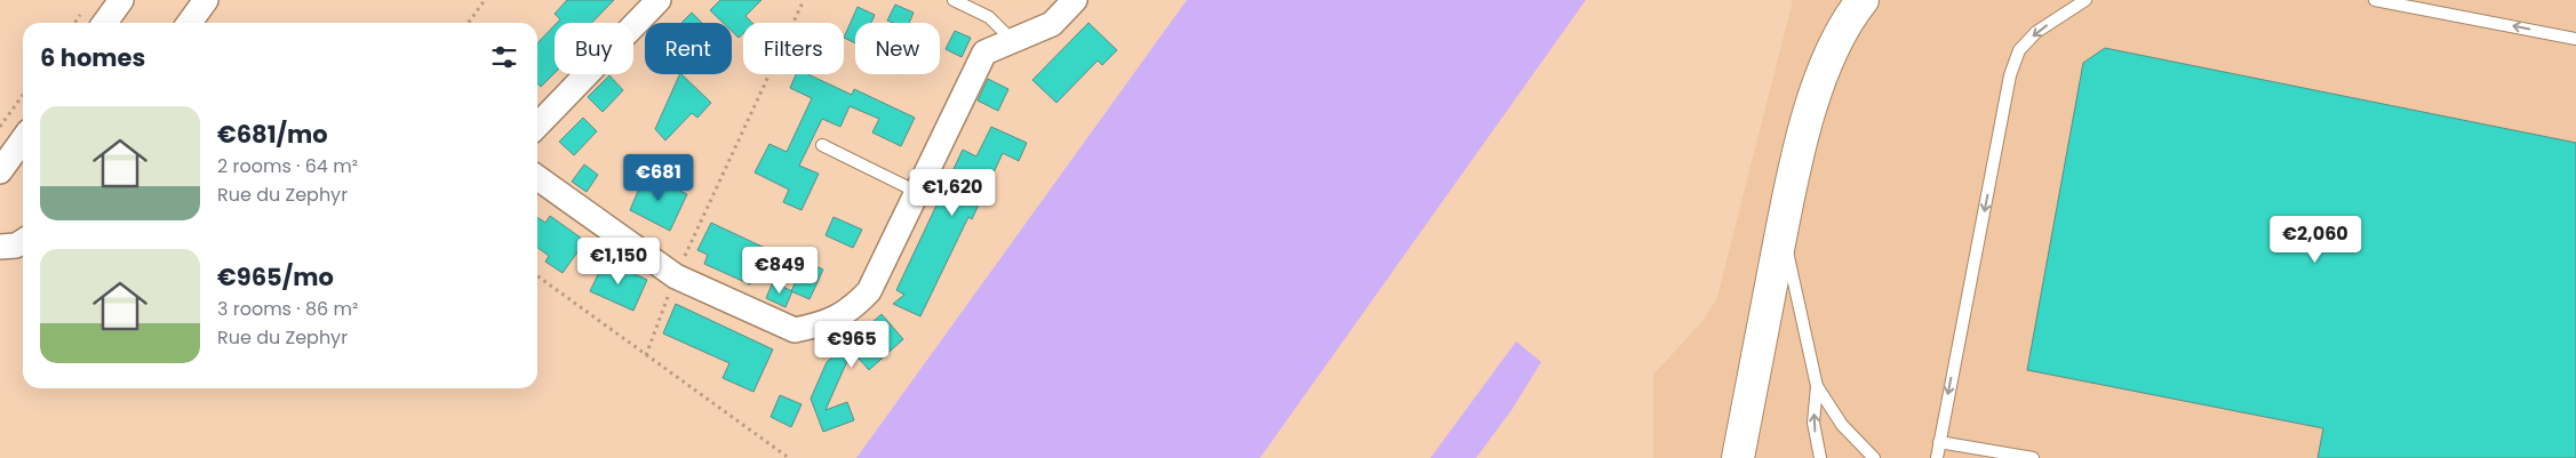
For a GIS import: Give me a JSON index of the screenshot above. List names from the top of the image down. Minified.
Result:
{"page":{"chip":["Buy","Rent","Filters","New"],"heading":"6 homes","list":[{"name":"€681/mo","note":"2 rooms · 64 m² · Rue du Zephyr"},{"name":"€965/mo","note":"3 rooms · 86 m² · Rue du Zephyr"}],"price":["€681","€1,620","€2,060","€1,150","€849","€965"]}}
